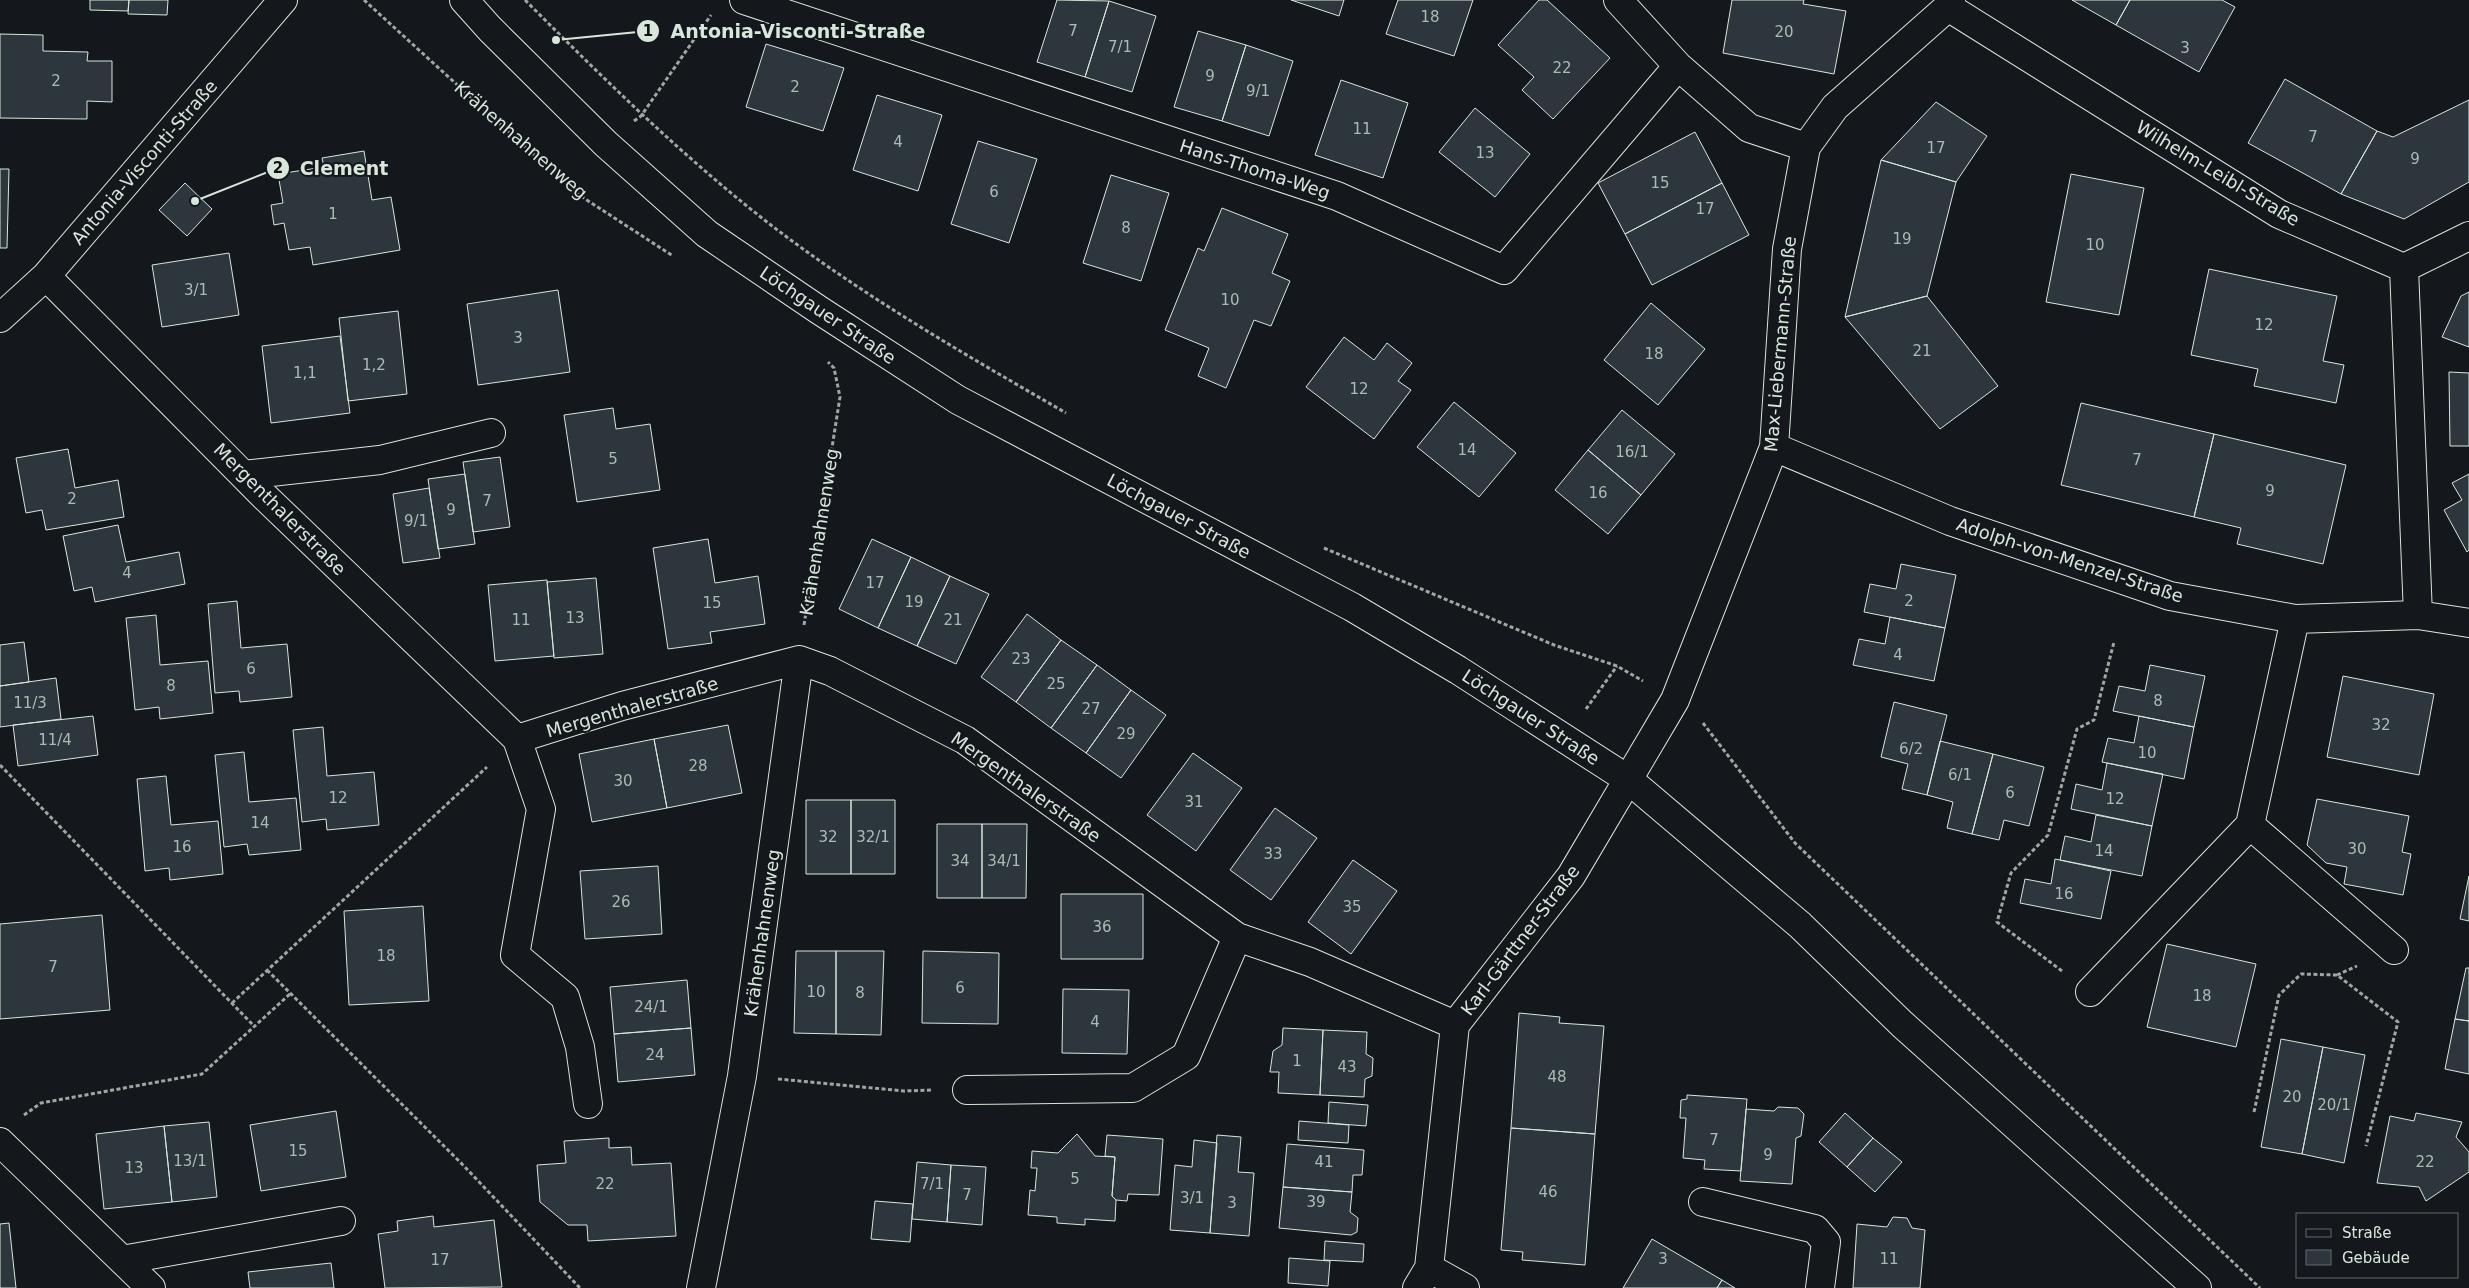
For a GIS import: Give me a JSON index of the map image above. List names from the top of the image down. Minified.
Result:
{"streets":{"street":["Krähenhahnenweg","Antonia-Visconti-Straße","Hans-Thoma-Weg","Wilhelm-Leibl-Straße","Löchgauer Straße","Max-Liebermann-Straße","Mergenthalerstraße","Adolph-von-Menzel-Straße","Karl-Gärttner-Straße"]},"crossings":[["Krähenhahnenweg","Mergenthalerstraße"],["Antonia-Visconti-Straße","Mergenthalerstraße"],["Wilhelm-Leibl-Straße","Max-Liebermann-Straße"],["Löchgauer Straße","Max-Liebermann-Straße"],["Löchgauer Straße","Karl-Gärttner-Straße"],["Max-Liebermann-Straße","Adolph-von-Menzel-Straße"],["Max-Liebermann-Straße","Karl-Gärttner-Straße"],["Mergenthalerstraße","Karl-Gärttner-Straße"]],"places":["Antonia-Visconti-Straße","Clement"],"house_numbers":["18","7","20","7/1","3","22","9","2","2","9/1","11","7","4","17","13","9","15","6","17","1","8","19","10","3/1","10","12","3","21","18","1,2","1,1","12","14","16/1","5","7","9","16","2","7","9","9/1","4","17","2","19","15","13","11","21","4","23","6","25","8","8","11/3","27","32","29","11/4","6/2","10","28","6/1","30","6","12","12","31","14","32","32/1","16","30","14","33","34","34/1","16","26","35","36","18","7","6","10","8","18","24/1","4","24","1","43","48","20","20/1","7","15","9","13/1","41","22","13","5","22","7/1","46","7","3/1","39","3","3","11","17"],"legend":["Straße","Gebäude"]}
